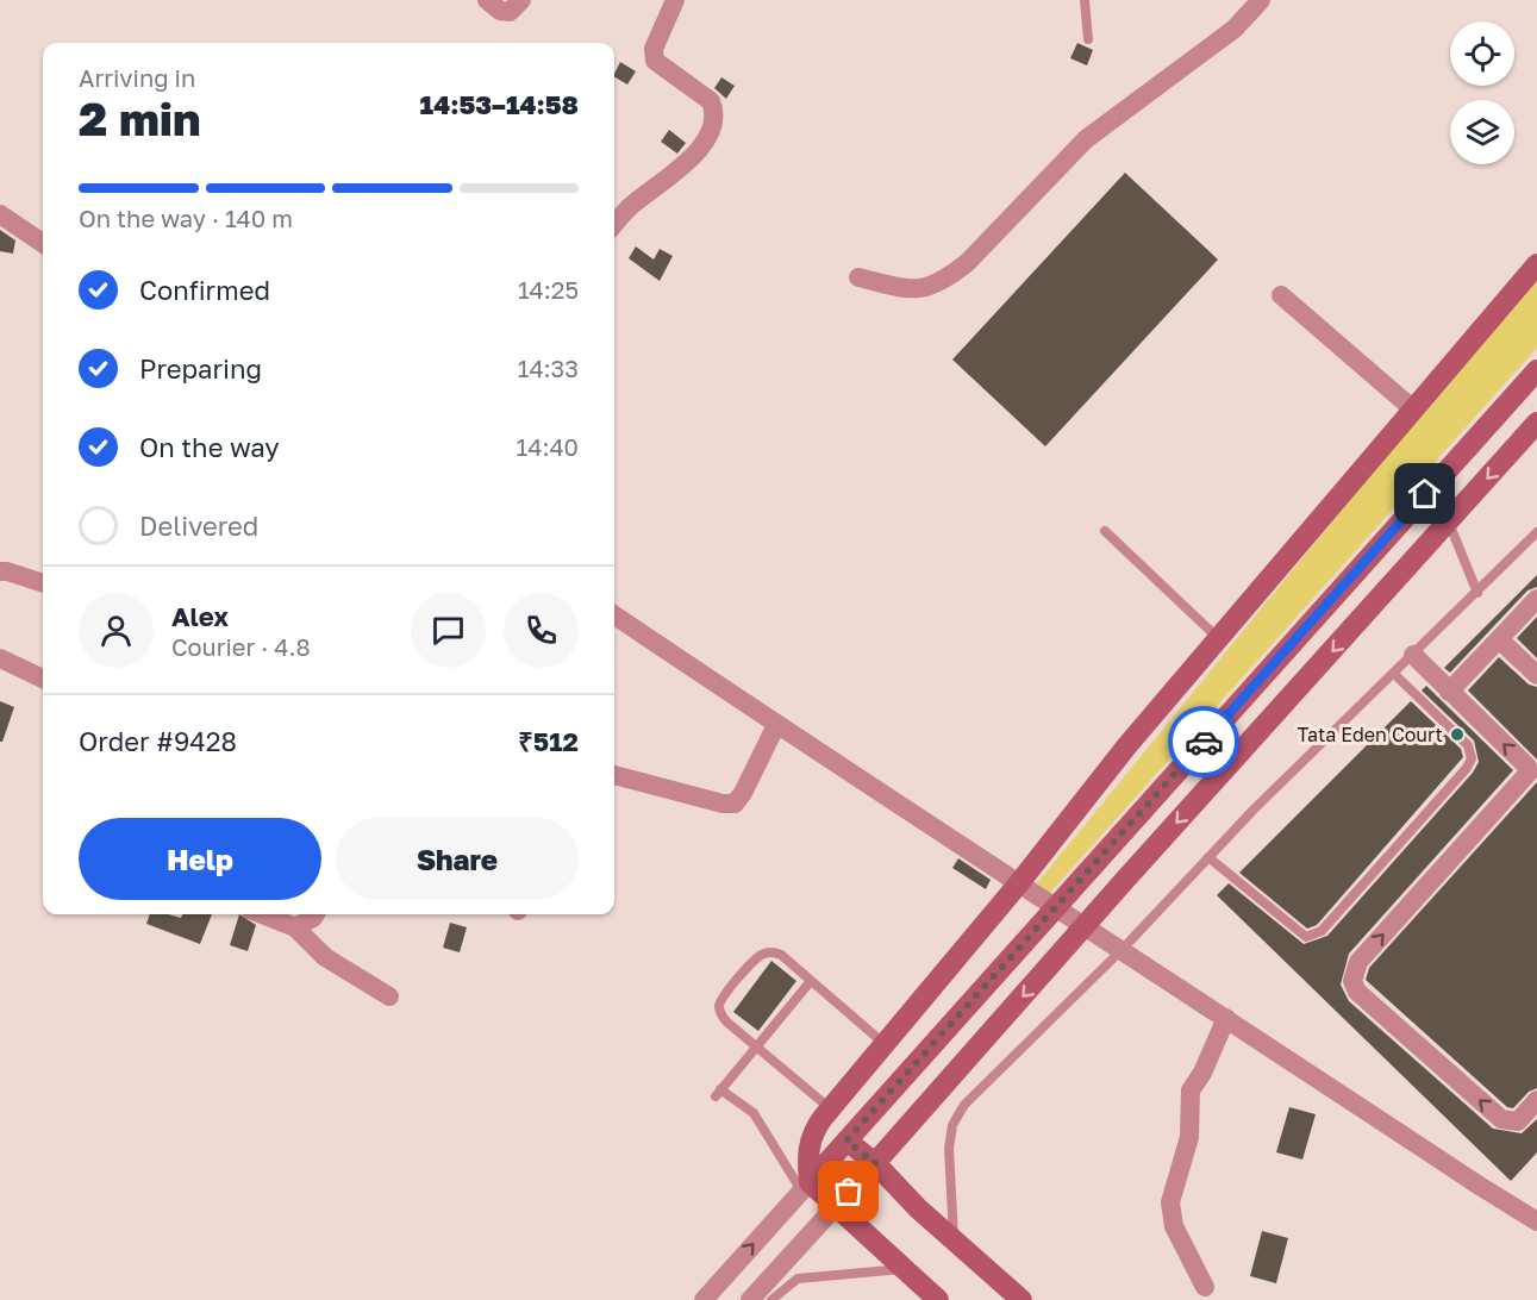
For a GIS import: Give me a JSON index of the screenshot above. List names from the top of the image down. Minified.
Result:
{"places":["Tata Eden Court"],"page":{"heading":["2 min","Arriving in","14:53–14:58"],"panel":["Alex","Courier · 4.8","Order #9428","₹512"],"bar":"On the way · 140 m","list":[["Confirmed","14:25"],["Preparing","14:33"],["On the way","14:40"],"Delivered"],"buttons":["Help","Share"]}}
